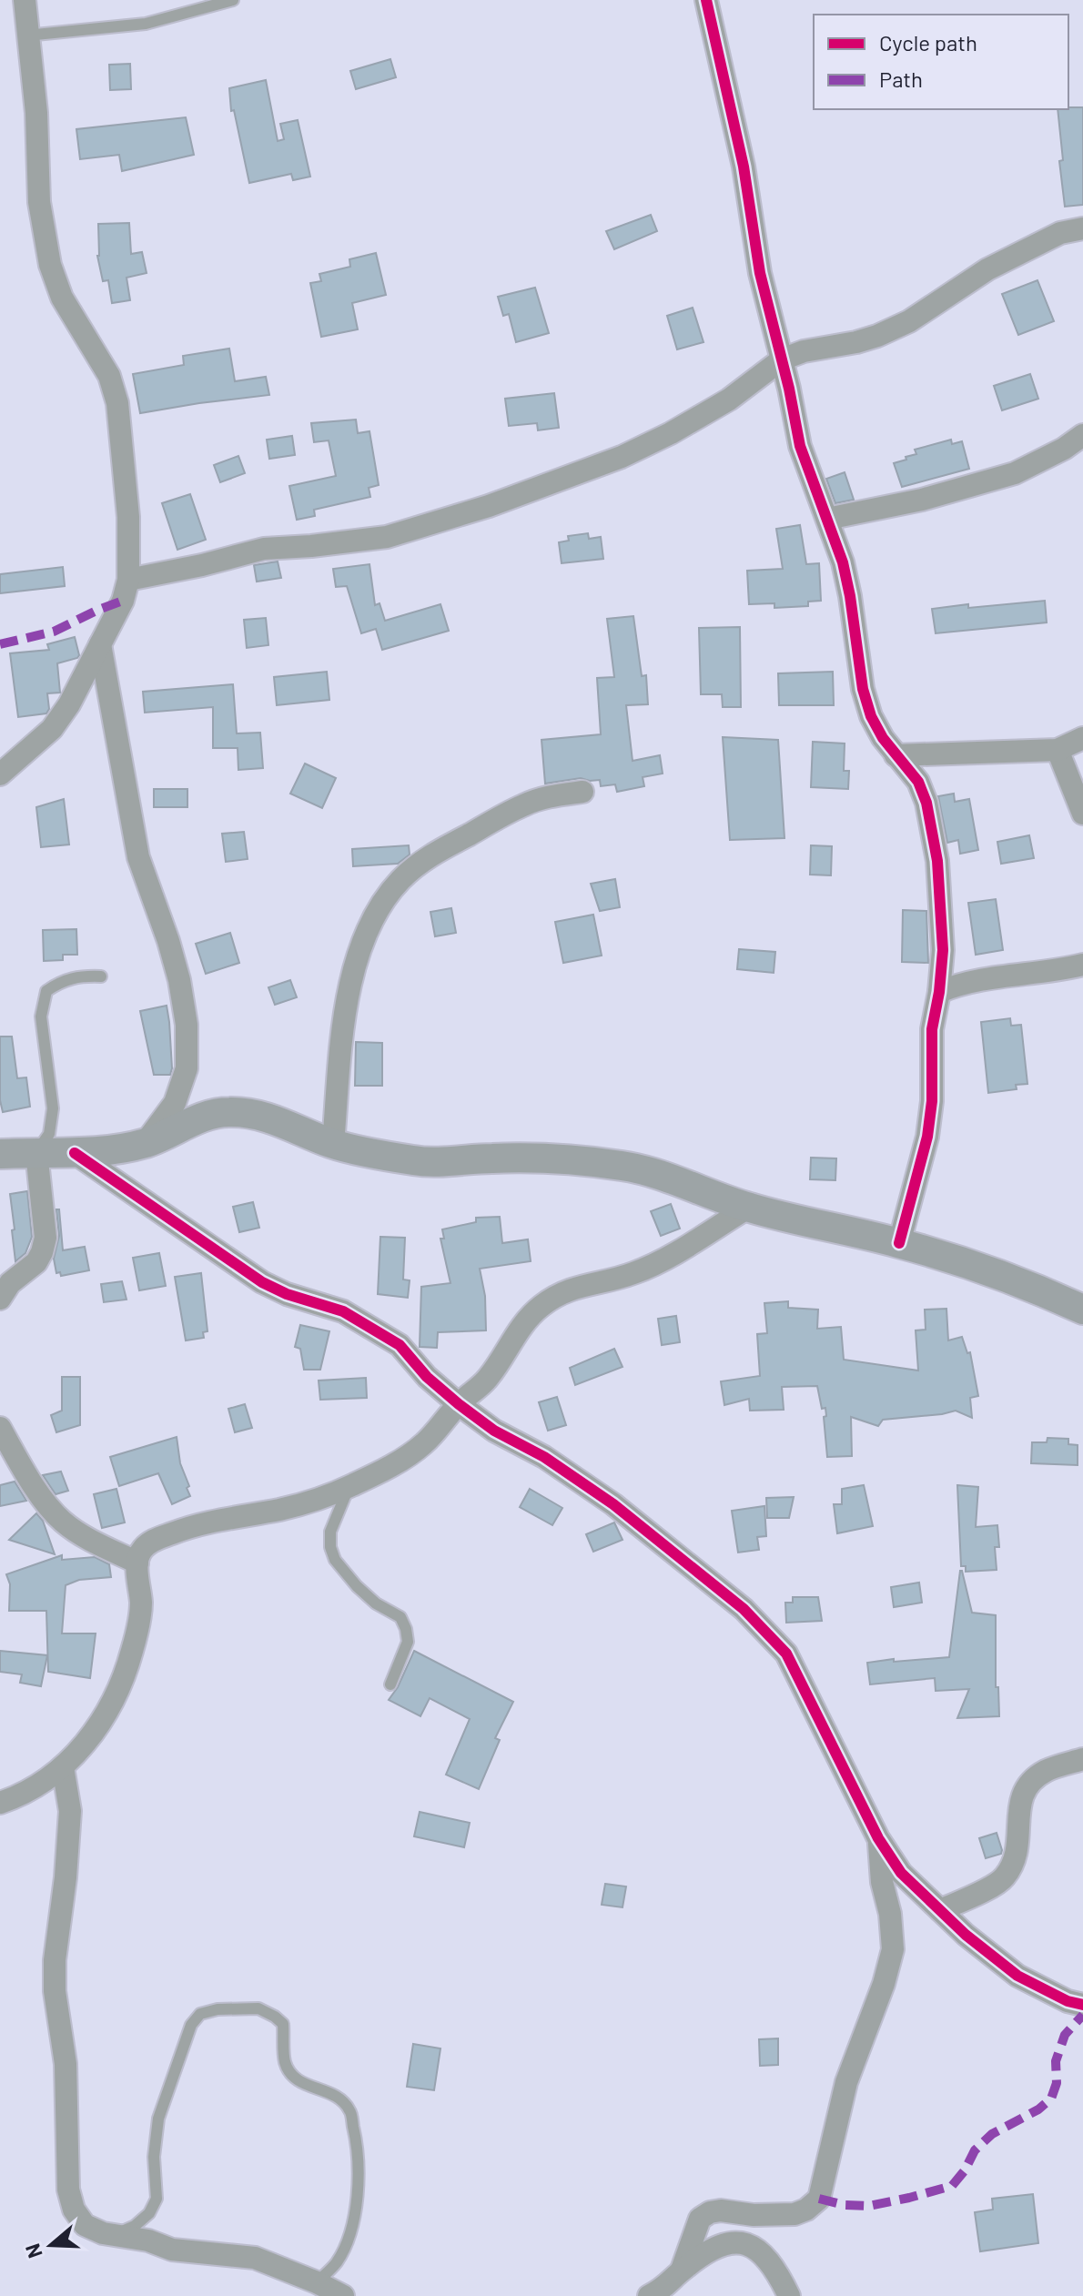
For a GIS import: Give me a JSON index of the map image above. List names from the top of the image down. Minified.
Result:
{"legend":["Cycle path","Path"],"north":"left"}
